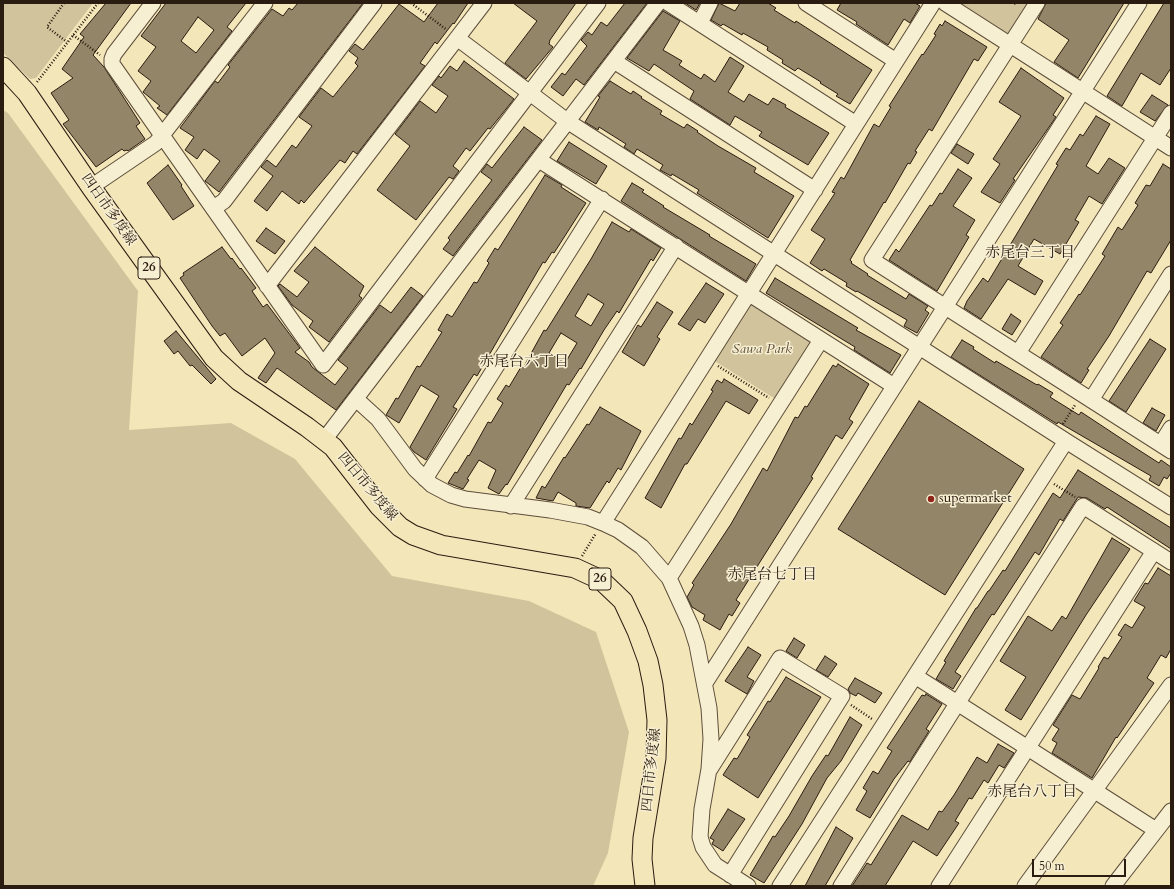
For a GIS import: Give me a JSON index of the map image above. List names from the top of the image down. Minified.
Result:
{"streets":{"main road":["四日市多度線","26"]},"districts":["赤尾台三丁目","赤尾台六丁目","赤尾台七丁目","赤尾台八丁目"],"parks":["Sawa Park"],"places":["supermarket"],"scale_bar":"50 m"}
